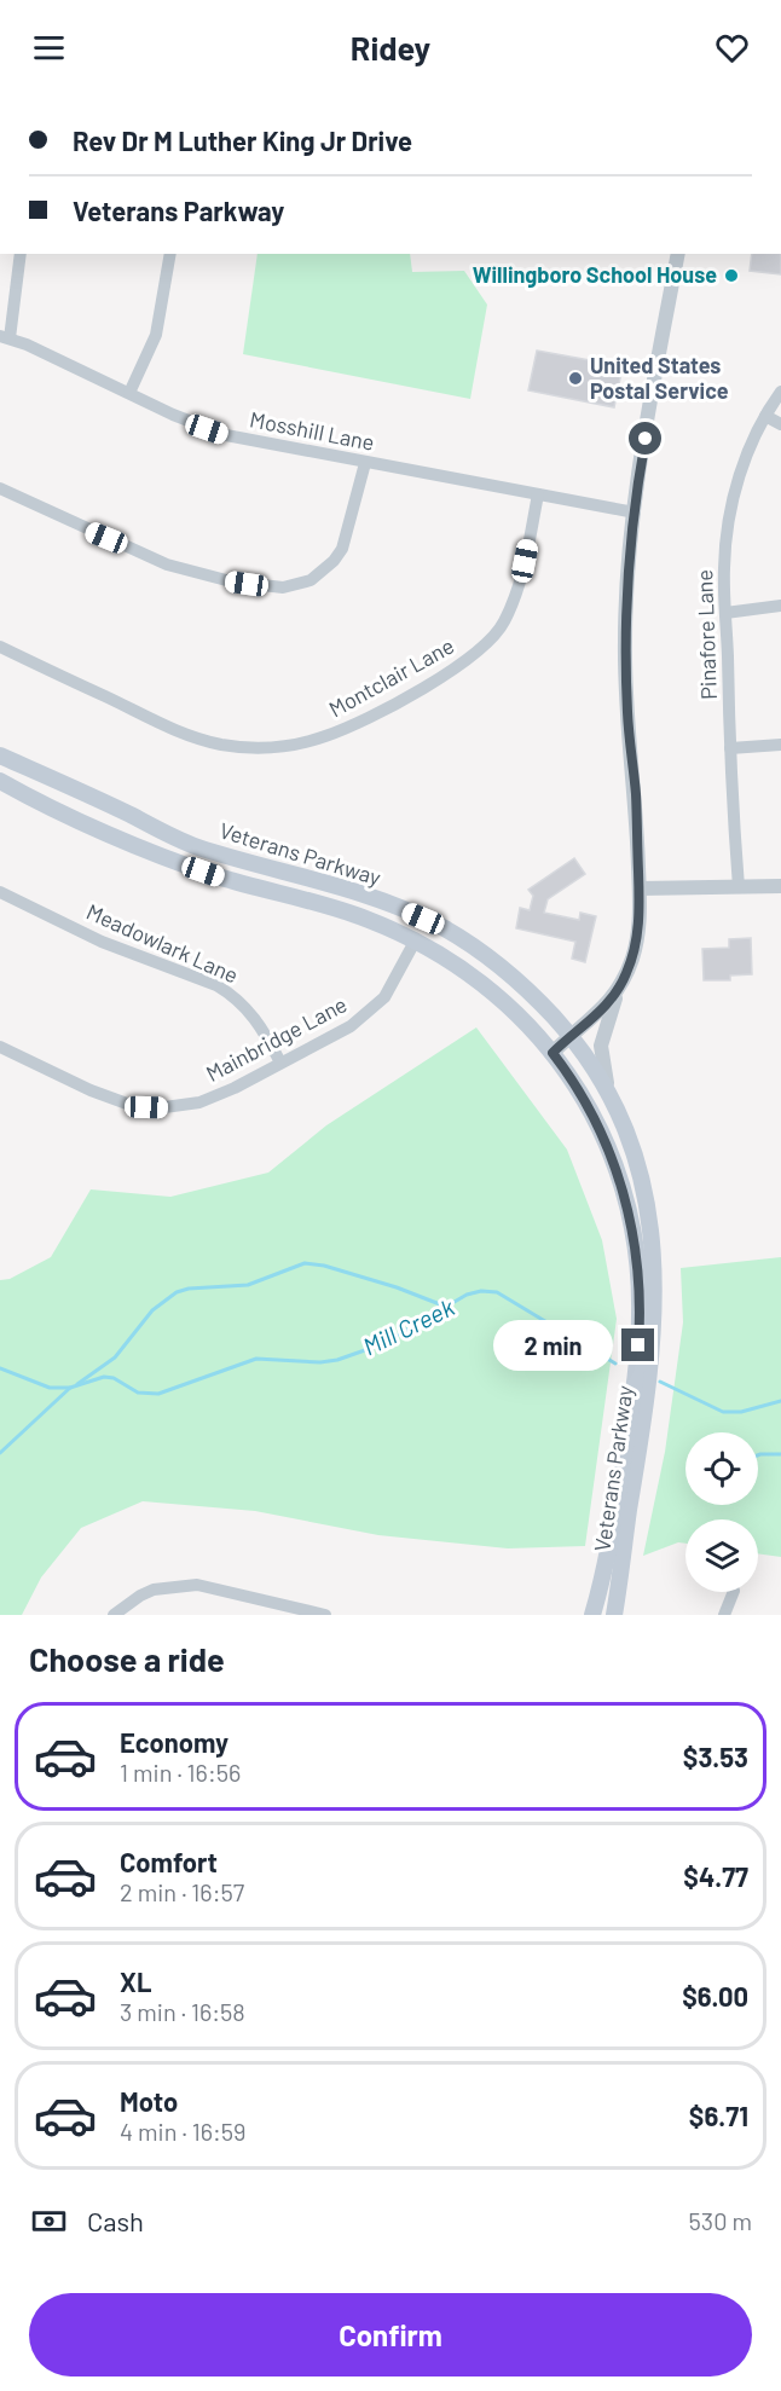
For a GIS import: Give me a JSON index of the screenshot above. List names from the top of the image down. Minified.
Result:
{"streets":{"main road":["Veterans Parkway"],"street":["Mosshill Lane","Pinafore Lane","Montclair Lane","Meadowlark Lane","Mainbridge Lane"]},"crossings":[["Mosshill Lane","Montclair Lane"],["Veterans Parkway","Mainbridge Lane"],["Meadowlark Lane","Mainbridge Lane"]],"water":["Mill Creek"],"places":["Willingboro School House","United States Postal Service"],"page":{"header":"Ridey","banner":["Rev Dr M Luther King Jr Drive","Veterans Parkway"],"bubble":"2 min","heading":"Choose a ride","list":[{"name":"Economy","note":"1 min · 16:56","value":"$3.53"},{"name":"Comfort","note":"2 min · 16:57","value":"$4.77"},{"name":"XL","note":"3 min · 16:58","value":"$6.00"},{"name":"Moto","note":"4 min · 16:59","value":"$6.71"}],"pay":["Cash","530 m"],"buttons":"Confirm"}}
